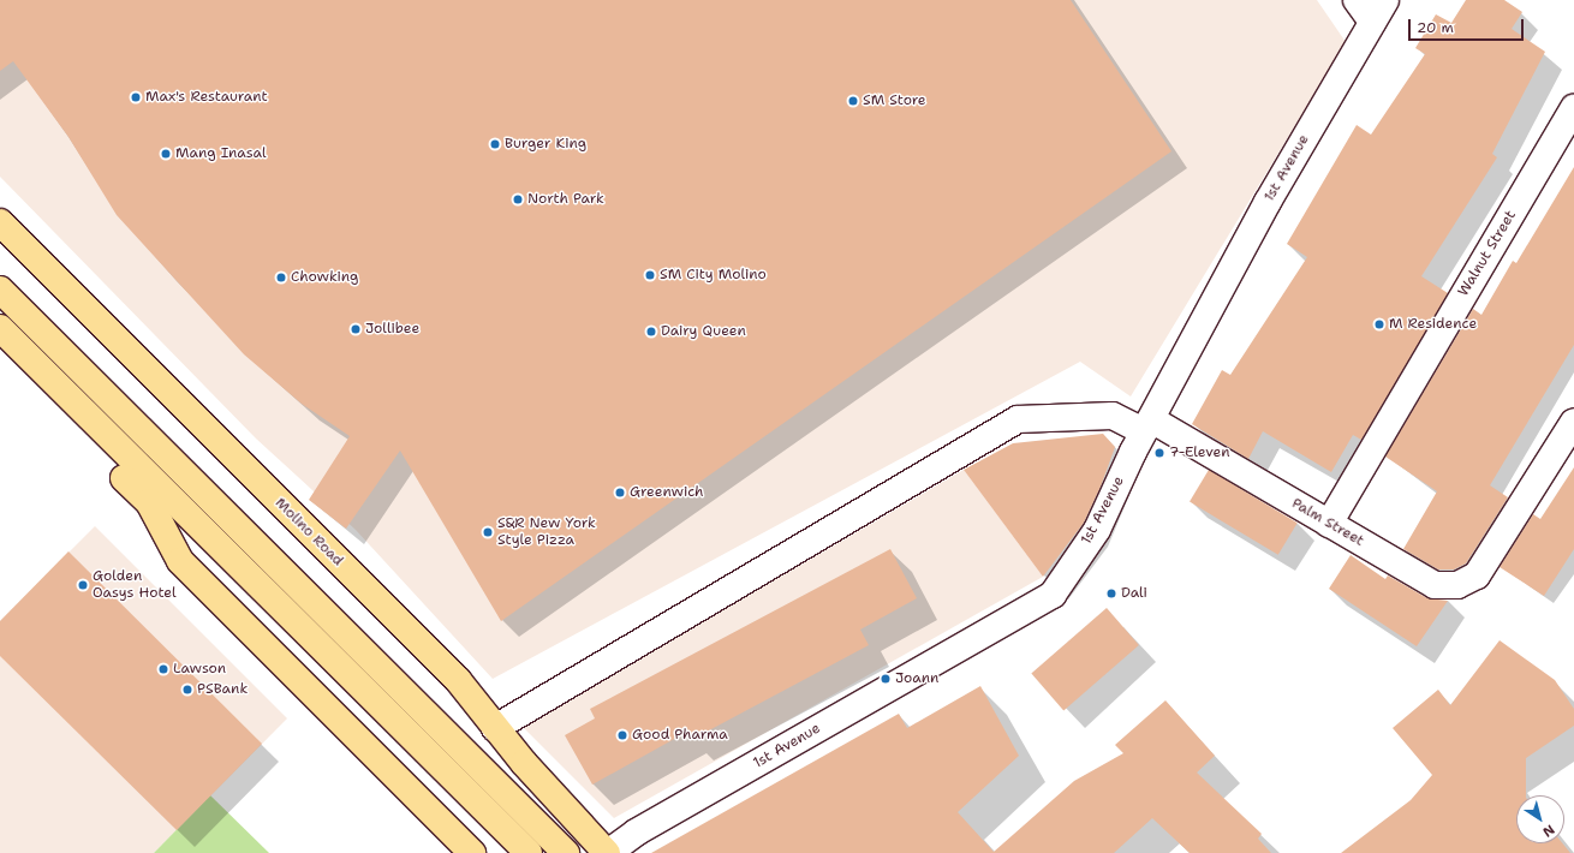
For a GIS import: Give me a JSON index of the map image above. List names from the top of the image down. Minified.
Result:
{"streets":{"main road":["Molino Road"],"street":["1st Avenue","Walnut Street","Palm Street"]},"crossings":[["1st Avenue","Palm Street"],["1st Avenue","Molino Road"],["Walnut Street","Palm Street"],["Palm Street","Molino Road"]],"places":["Max's Restaurant","SM Store","Burger King","Mang Inasal","North Park","SM City Molino","Chowking","M Residence","Jollibee","Dairy Queen","7-Eleven","Greenwich","S&R New York Style Pizza","Golden Oasys Hotel","Dali","Lawson","Joann","PSBank","Good Pharma"],"scale_bar":"20 m","north":"bottom right"}
